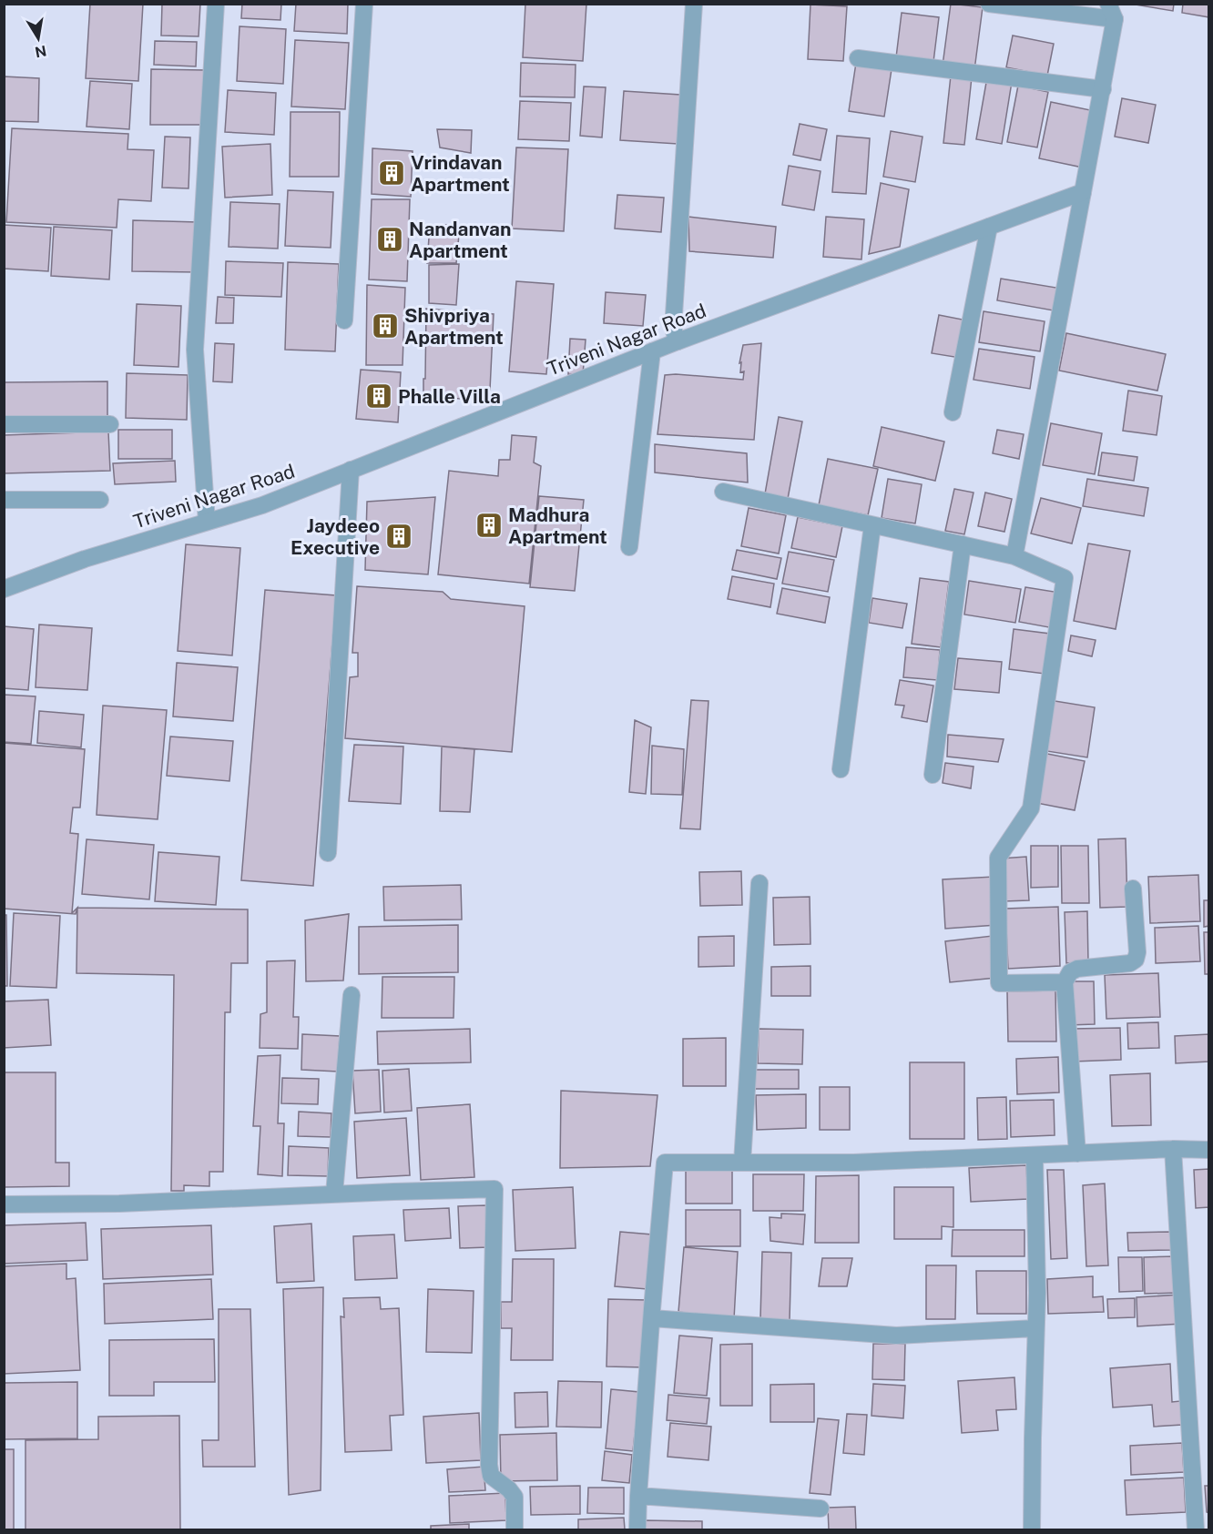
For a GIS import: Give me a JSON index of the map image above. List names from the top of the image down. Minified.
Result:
{"streets":{"street":["Triveni Nagar Road"]},"places":{"building":["Vrindavan Apartment","Nandanvan Apartment","Shivpriya Apartment","Phalle Villa","Madhura Apartment","Jaydeeo Executive"]},"north":"bottom"}
